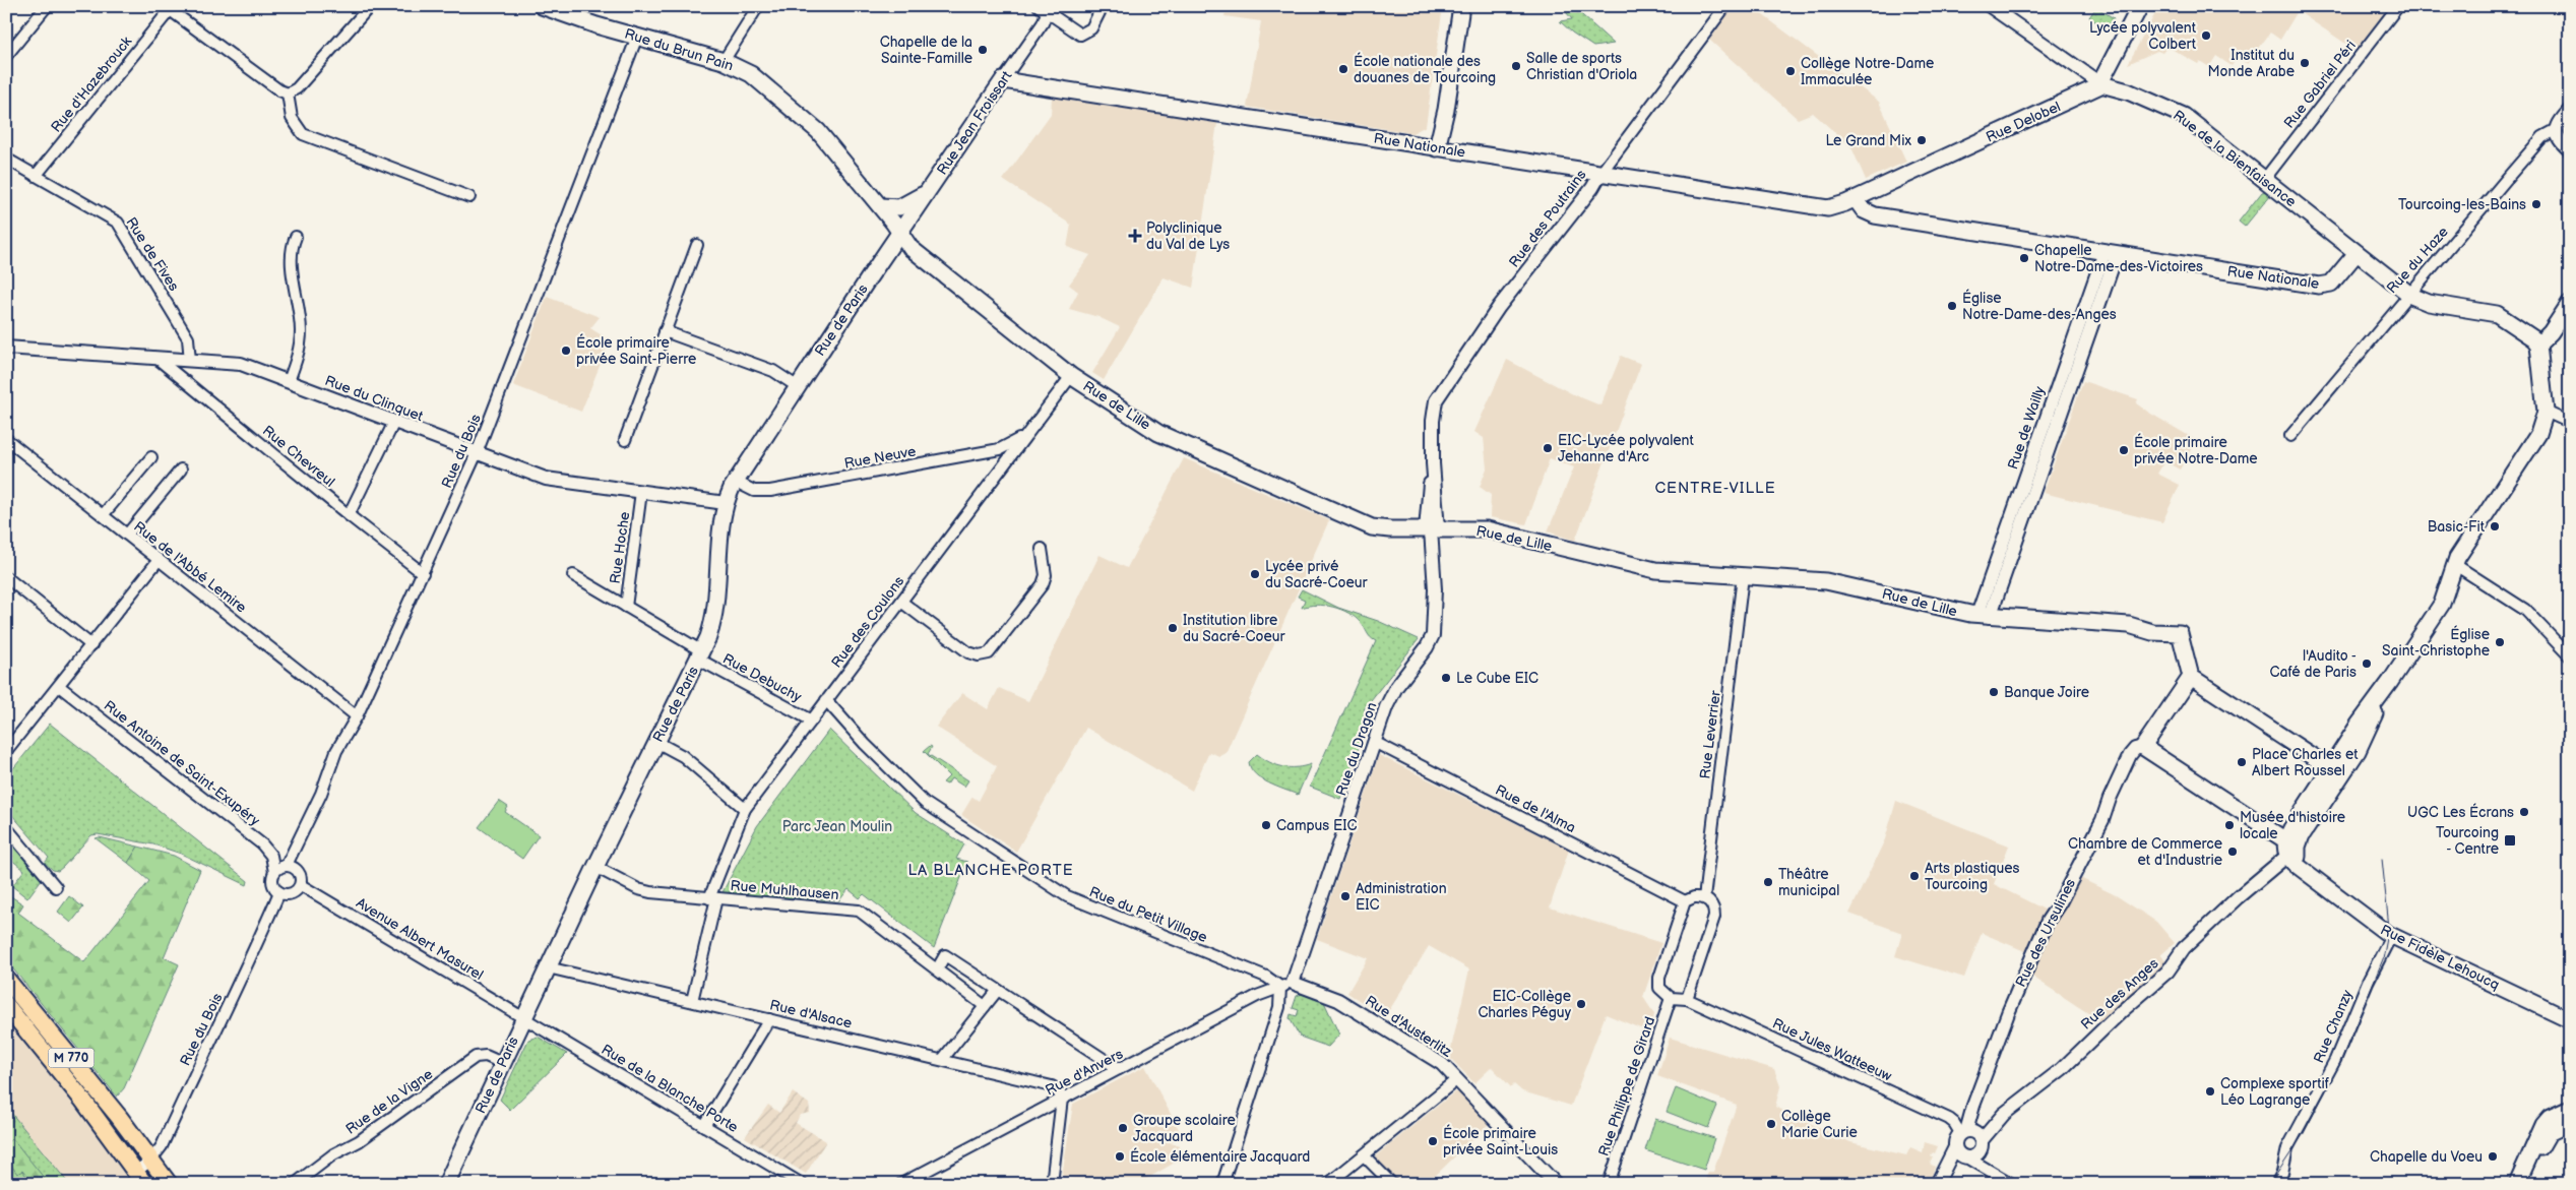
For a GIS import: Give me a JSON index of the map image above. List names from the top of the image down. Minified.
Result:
{"streets":{"main road":["Rue du Brun Pain","Rue Delobel","Rue Jean Froissart","Rue Nationale","Rue de la Bienfaisance","Rue de Paris","Rue de Lille","Rue Fidèle Lehoucq","M 770"],"street":["Rue d'Hazebrouck","Rue Gabriel Péri","Rue des Poutrains","Rue de Fives","Rue du Haze","Rue du Clinquet","Rue de Wailly","Rue du Bois","Rue Chevreul","Rue Neuve","Rue Hoche","Rue de l'Abbé Lemire","Rue des Coulons","Rue Debuchy","Rue Leverrier","Rue du Dragon","Rue Antoine de Saint-Exupéry","Rue de l'Alma","Rue Muhlhausen","Rue du Petit Village","Rue des Ursulines","Avenue Albert Masurel","Rue des Anges","Rue d'Alsace","Rue d'Austerlitz","Rue Chanzy","Rue Jules Watteeuw","Rue d'Anvers","Rue Philippe de Girard","Rue de la Blanche Porte","Rue de la Vigne"]},"crossings":[["Rue du Brun Pain","Rue Jean Froissart"],["Rue du Brun Pain","Rue de Paris"],["Rue du Brun Pain","Rue de Lille"],["Rue du Brun Pain","Rue du Bois"],["Rue d'Hazebrouck","Rue de Fives"],["Rue Gabriel Péri","Rue de la Bienfaisance"],["Rue Delobel","Rue Nationale"],["Rue Delobel","Rue de la Bienfaisance"],["Rue Jean Froissart","Rue Nationale"],["Rue Jean Froissart","Rue de Paris"],["Rue Jean Froissart","Rue de Lille"],["Rue Nationale","Rue de la Bienfaisance"],["Rue Nationale","Rue des Poutrains"],["Rue Nationale","Rue de Wailly"],["Rue des Poutrains","Rue de Lille"],["Rue des Poutrains","Rue du Dragon"],["Rue de Fives","Rue du Clinquet"],["Rue de Paris","Rue du Clinquet"],["Rue de Paris","Rue de Lille"],["Rue de Paris","Rue Neuve"],["Rue de Paris","Rue Hoche"],["Rue de Paris","Rue Debuchy"],["Rue de Paris","Avenue Albert Masurel"],["Rue de Paris","Rue d'Alsace"],["Rue de Paris","Rue de la Blanche Porte"],["Rue de Paris","Rue de la Vigne"],["Rue du Clinquet","Rue du Bois"],["Rue du Clinquet","Rue Chevreul"],["Rue du Clinquet","Rue Hoche"],["Rue de Lille","Rue de Wailly"],["Rue de Lille","Rue des Coulons"],["Rue de Lille","Rue Leverrier"],["Rue de Lille","Rue du Dragon"],["Rue du Bois","Rue Chevreul"],["Rue du Bois","Rue de l'Abbé Lemire"],["Rue du Bois","Rue Antoine de Saint-Exupéry"],["Rue du Bois","Avenue Albert Masurel"],["Rue du Bois","M 770"],["Rue Neuve","Rue des Coulons"],["Rue Hoche","Rue Debuchy"],["Rue des Coulons","Rue Debuchy"],["Rue des Coulons","Rue Muhlhausen"],["Rue des Coulons","Rue du Petit Village"],["Rue du Dragon","Rue de l'Alma"],["Rue du Dragon","Rue du Petit Village"],["Rue du Dragon","Rue d'Austerlitz"],["Rue du Dragon","Rue d'Anvers"],["Rue Antoine de Saint-Exupéry","Avenue Albert Masurel"],["Rue Muhlhausen","Rue d'Alsace"],["Rue du Petit Village","Rue d'Austerlitz"],["Rue du Petit Village","Rue d'Anvers"],["Rue des Ursulines","Rue des Anges"],["Rue des Ursulines","Rue Jules Watteeuw"],["Avenue Albert Masurel","Rue de la Blanche Porte"],["Rue Fidèle Lehoucq","Rue des Anges"],["Rue Fidèle Lehoucq","Rue Chanzy"],["Rue des Anges","Rue Jules Watteeuw"],["Rue d'Alsace","Rue d'Anvers"],["Rue d'Austerlitz","Rue d'Anvers"]],"districts":["CENTRE-VILLE","LA BLANCHE PORTE"],"parks":["Parc Jean Moulin"],"places":{"other":["Lycée polyvalent Colbert","Chapelle de la Sainte-Famille","Institut du Monde Arabe","Salle de sports Christian d'Oriola","École nationale des douanes de Tourcoing","Collège Notre-Dame Immaculée","Le Grand Mix","Tourcoing-les-Bains","Chapelle Notre-Dame-des-Victoires","Église Notre-Dame-des-Anges","École primaire privée Saint-Pierre","EIC-Lycée polyvalent Jehanne d'Arc","École primaire privée Notre-Dame","Basic-Fit","Lycée privé du Sacré-Coeur","Institution libre du Sacré-Coeur","Église Saint-Christophe","l'Audito - Café de Paris","Le Cube EIC","Banque Joire","Place Charles et Albert Roussel","UGC Les Écrans","Campus EIC","Musée d'histoire locale","Chambre de Commerce et d'Industrie","Arts plastiques Tourcoing","Théâtre municipal","Administration EIC","EIC-Collège Charles Péguy","Complexe sportif Léo Lagrange","Collège Marie Curie","Groupe scolaire Jacquard","École primaire privée Saint-Louis","École élémentaire Jacquard","Chapelle du Voeu"],"health":["Polyclinique du Val de Lys"],"transit":["Tourcoing - Centre"]}}
